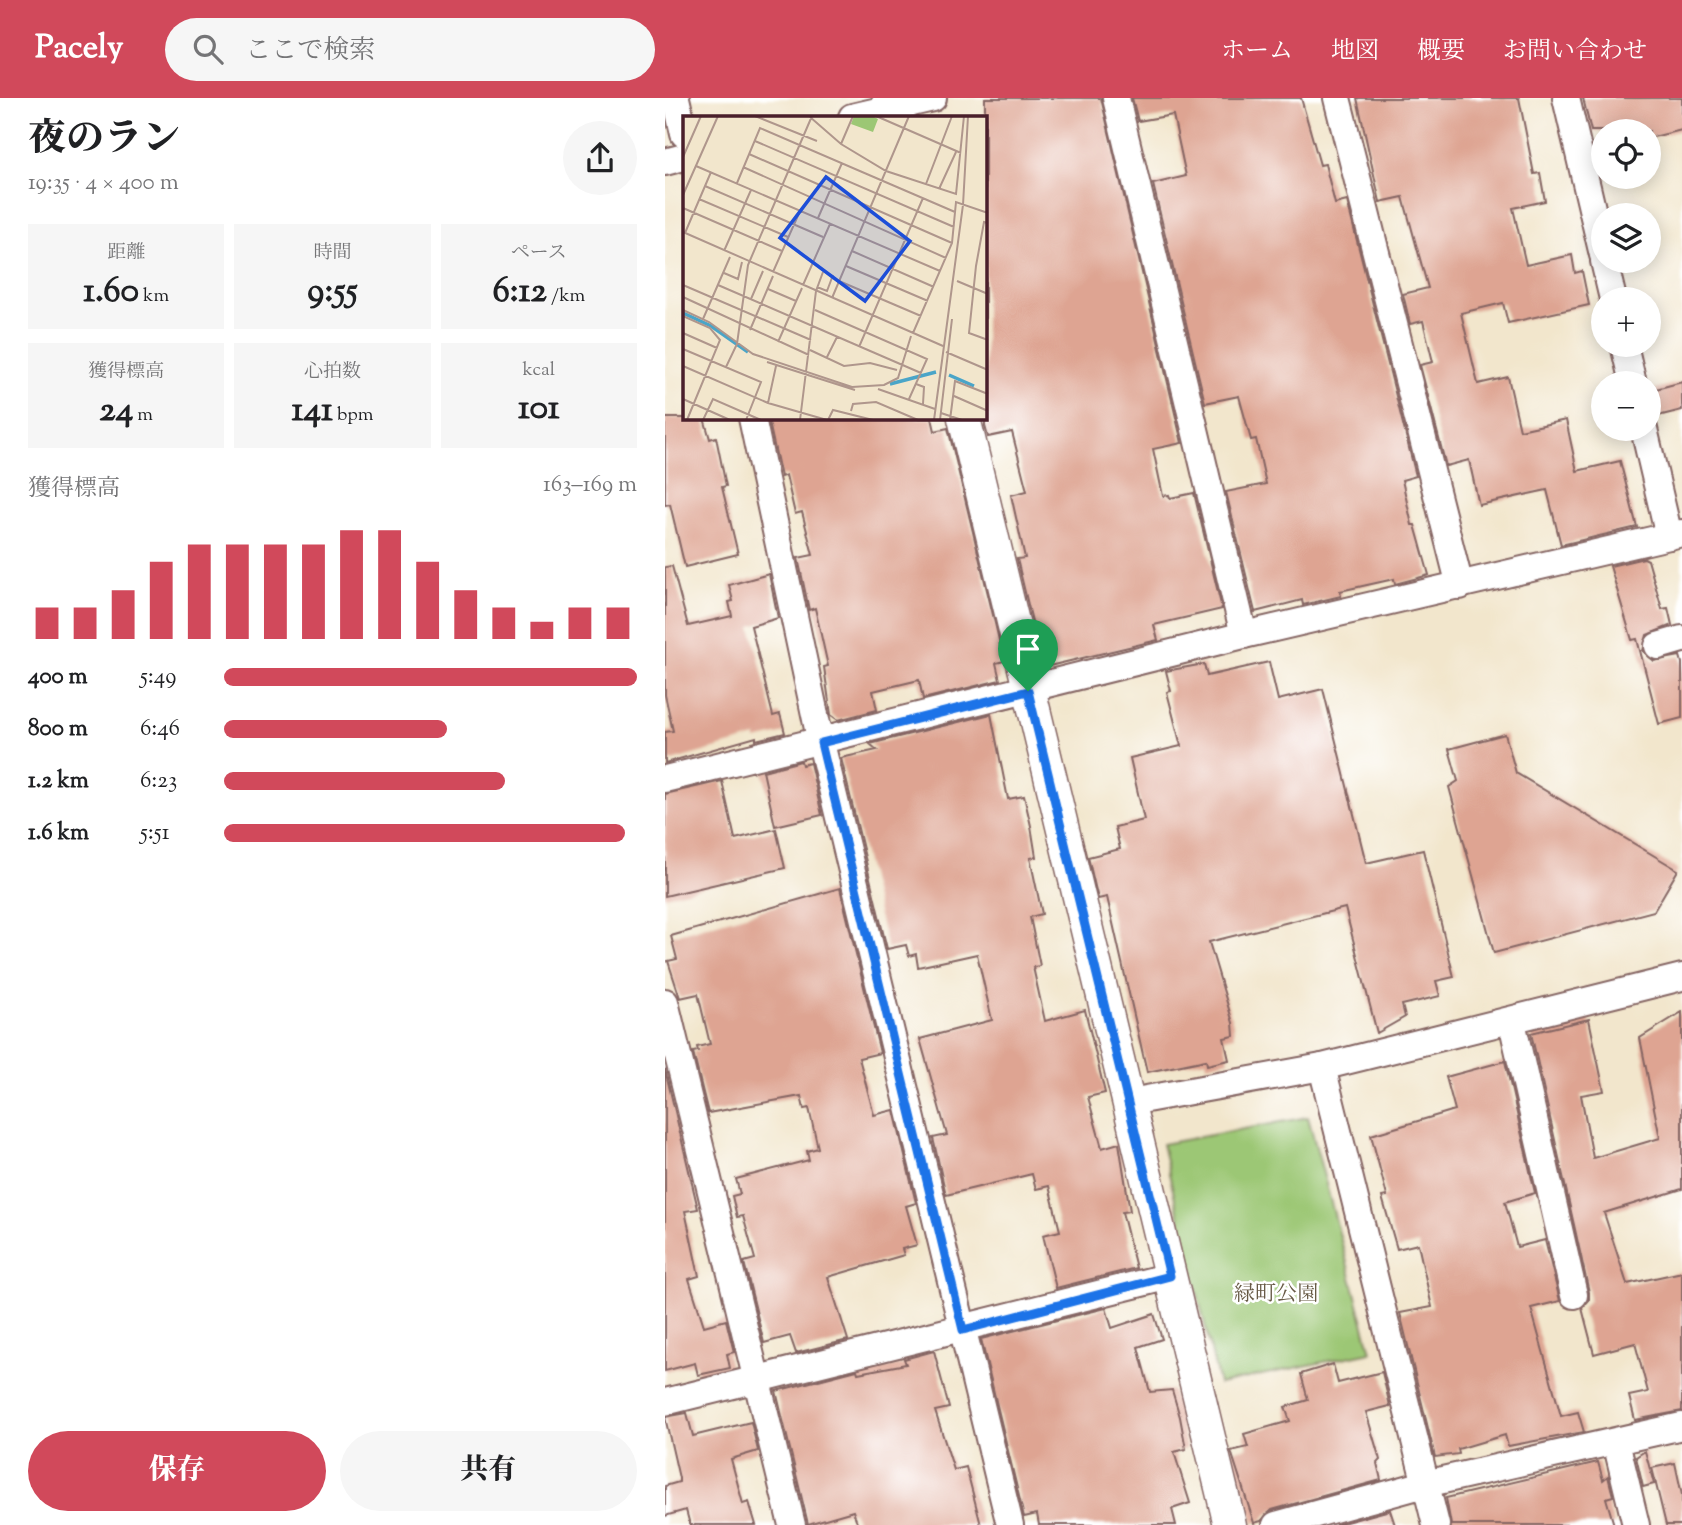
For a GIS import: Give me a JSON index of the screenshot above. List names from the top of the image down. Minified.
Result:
{"parks":["緑町公園"],"page":{"header":"Pacely","search":"ここで検索","nav":["ホーム","地図","概要","お問い合わせ"],"heading":["夜のラン","19:35 · 4 × 400 m"],"map_buttons":["+","−"],"stats":[["距離","1.60 km"],["時間","9:55"],["ペース","6:12 /km"],["獲得標高","24 m"],["心拍数","141 bpm"],["kcal","101"]],"chart":["獲得標高","163–169 m"],"list":[{"name":"400 m","note":"5:49"},{"name":"800 m","note":"6:46"},{"name":"1.2 km","note":"6:23"},{"name":"1.6 km","note":"5:51"}],"buttons":["保存","共有"]}}
